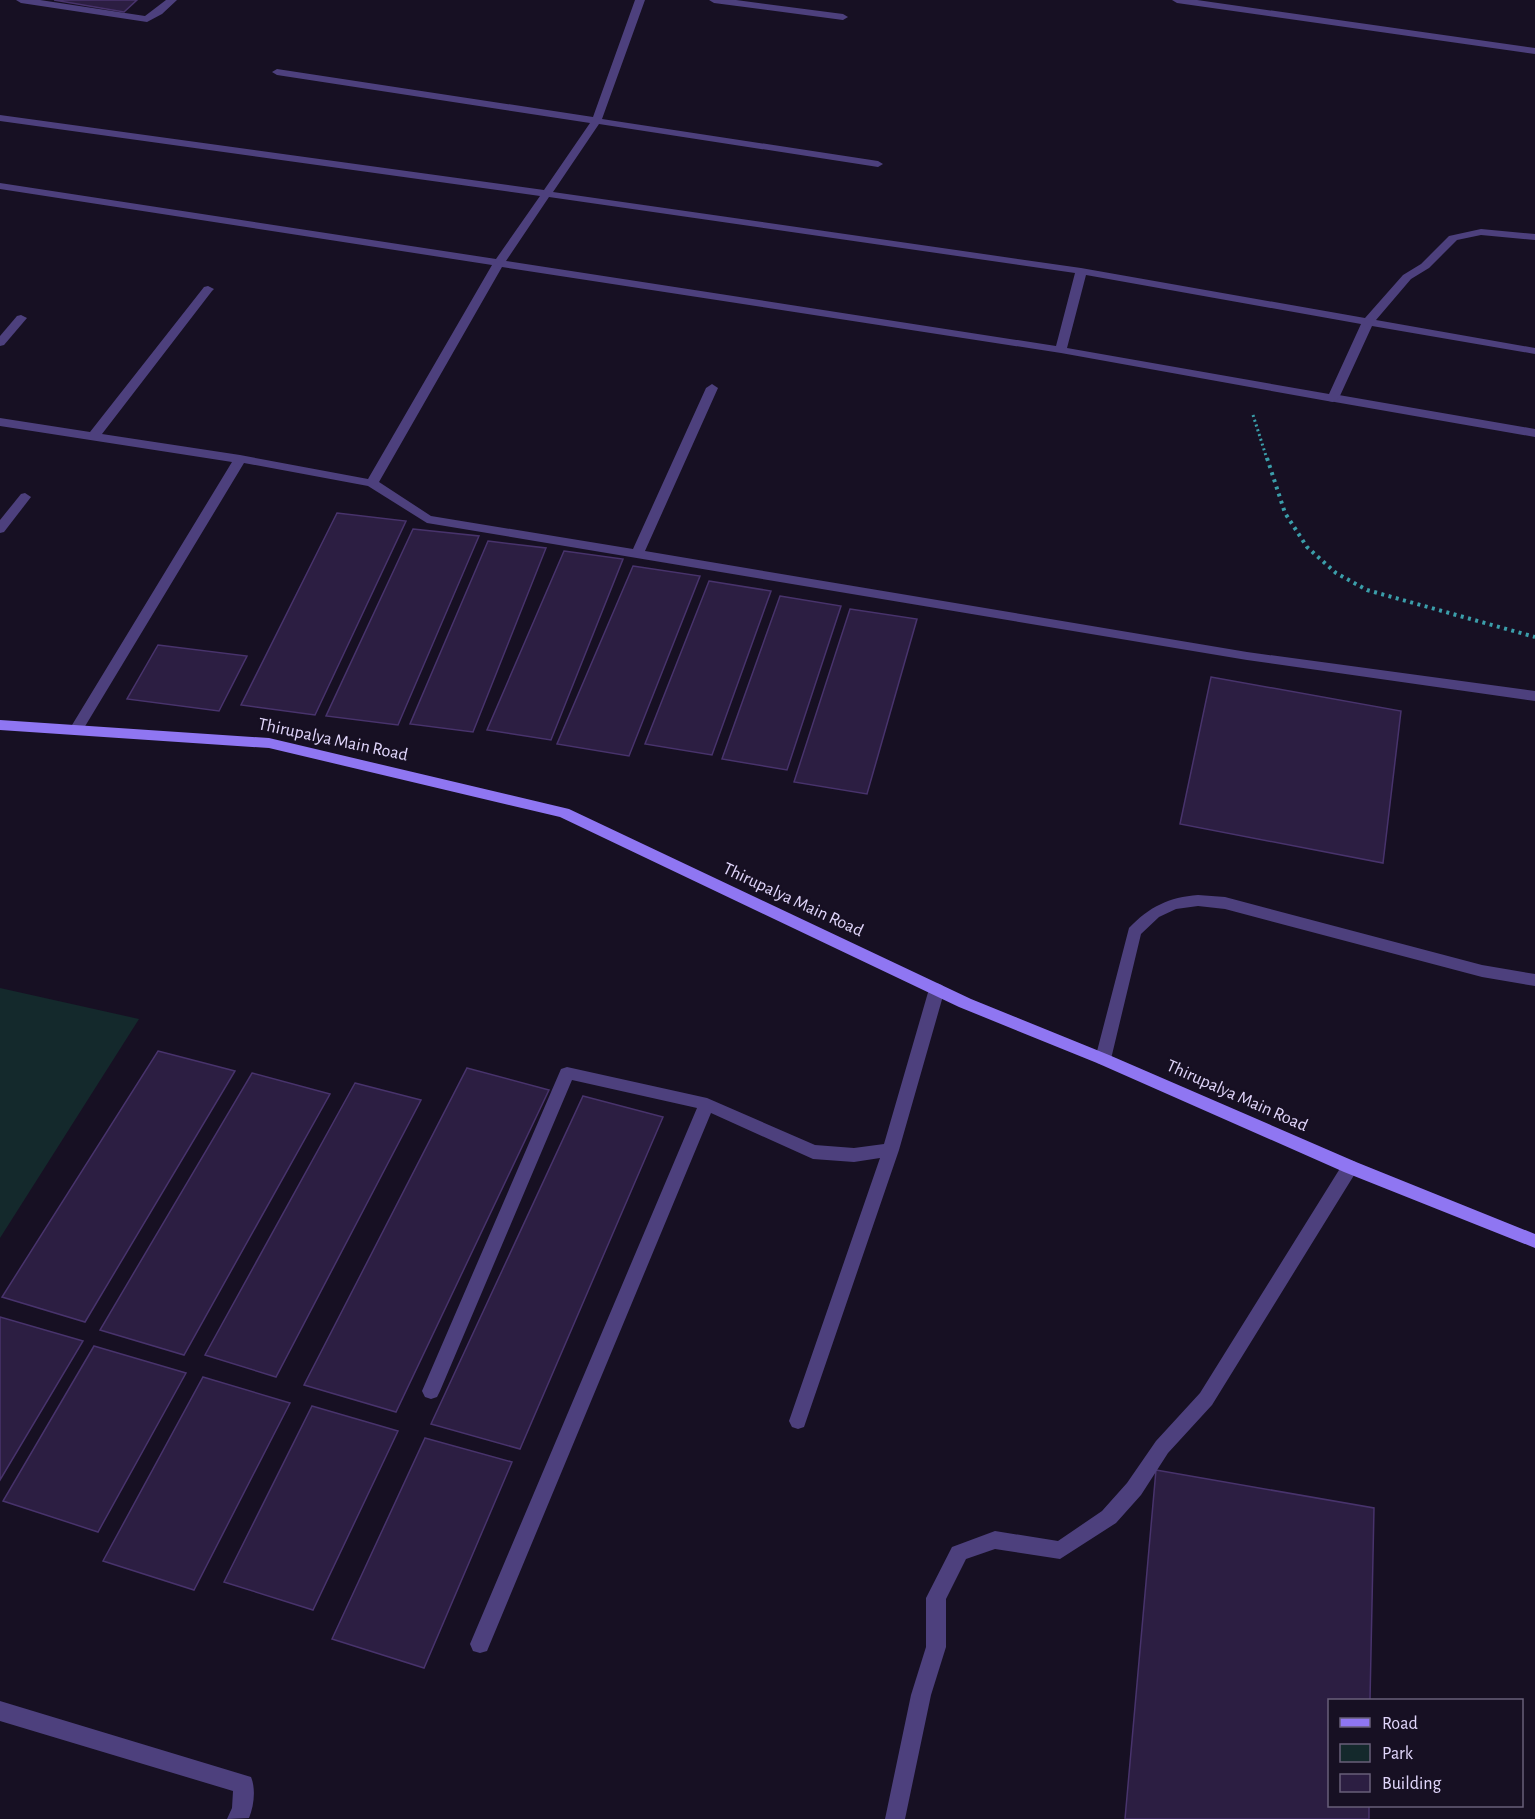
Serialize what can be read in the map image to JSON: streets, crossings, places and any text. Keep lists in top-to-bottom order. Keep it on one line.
{"streets":{"street":["Thirupalya Main Road"]},"legend":["Road","Park","Building"]}
